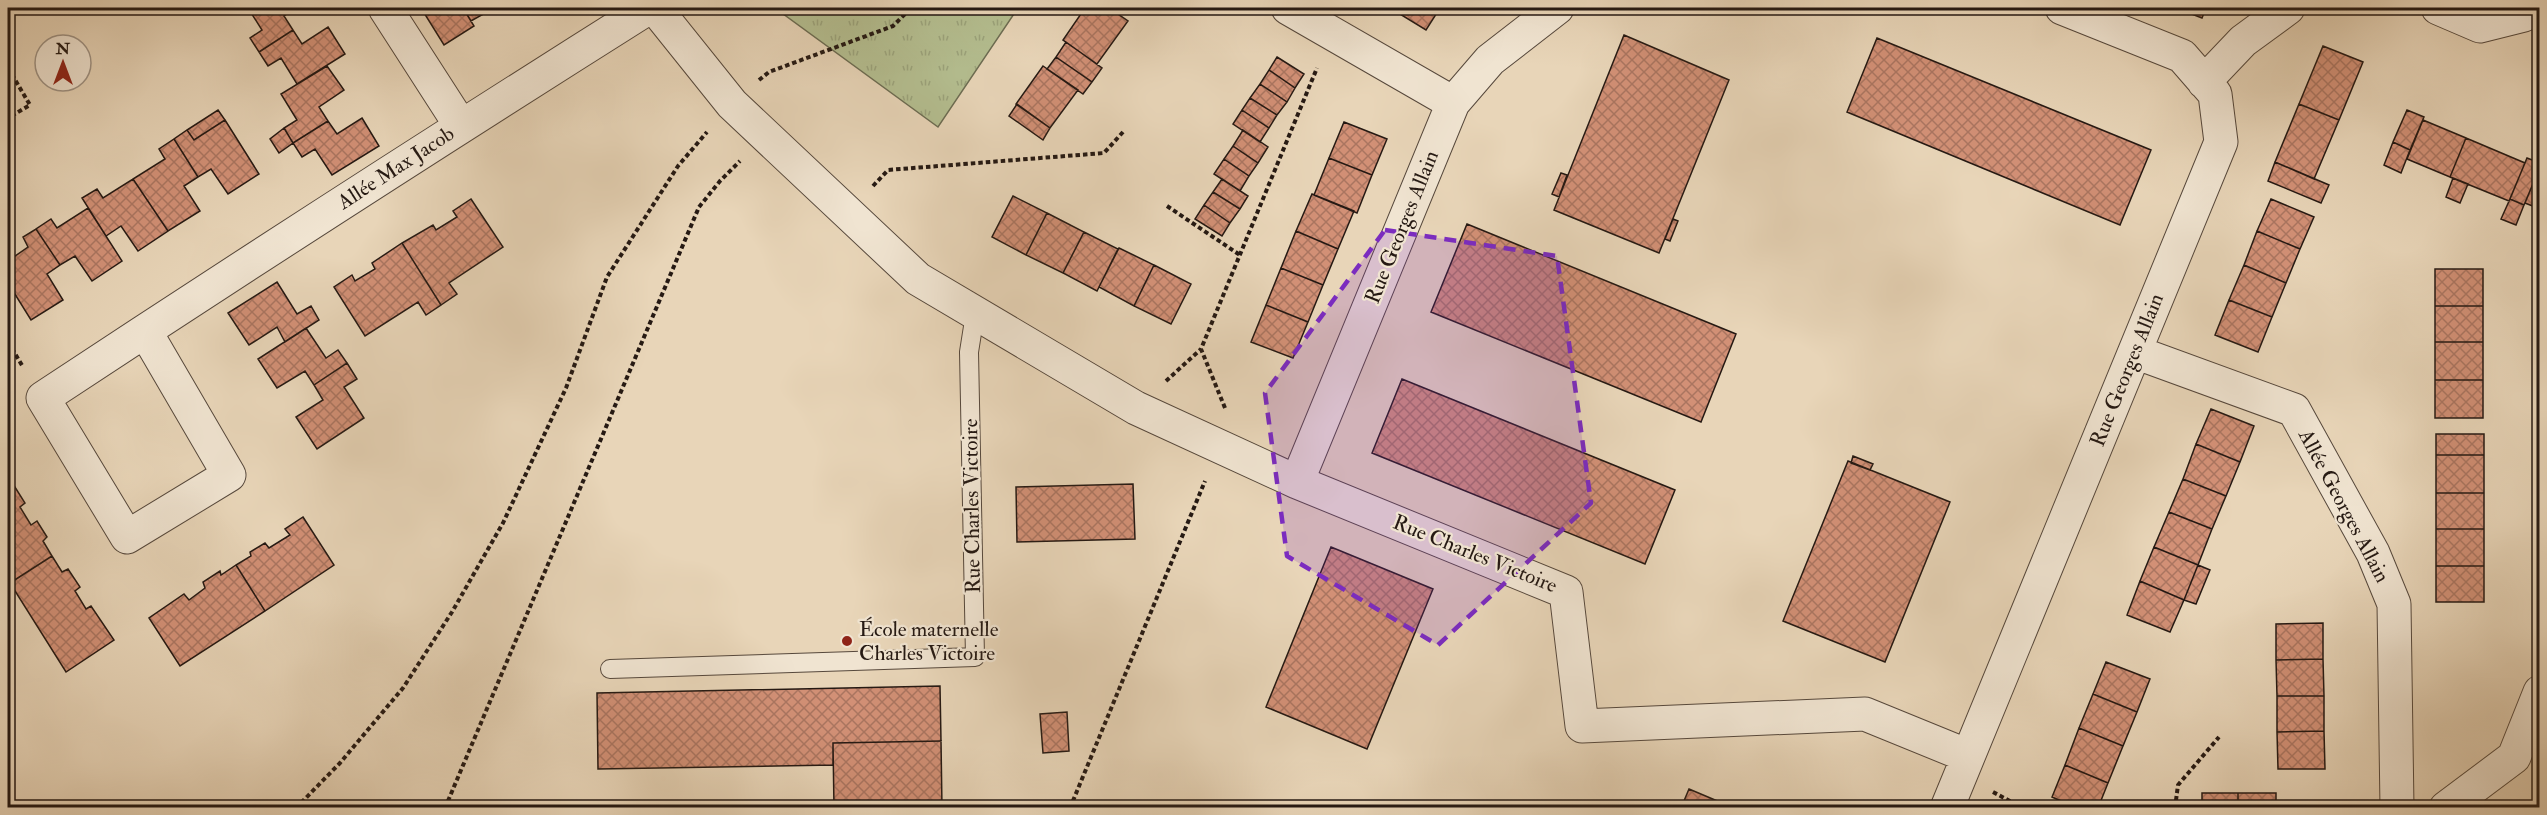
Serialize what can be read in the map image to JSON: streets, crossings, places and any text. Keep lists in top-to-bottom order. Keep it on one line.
{"streets":{"street":["Allée Max Jacob","Rue Georges Allain","Rue Charles Victoire","Allée Georges Allain"]},"crossings":[["Rue Georges Allain","Rue Charles Victoire"],["Rue Georges Allain","Allée Georges Allain"]],"places":["École maternelle Charles Victoire"],"north":"top"}
